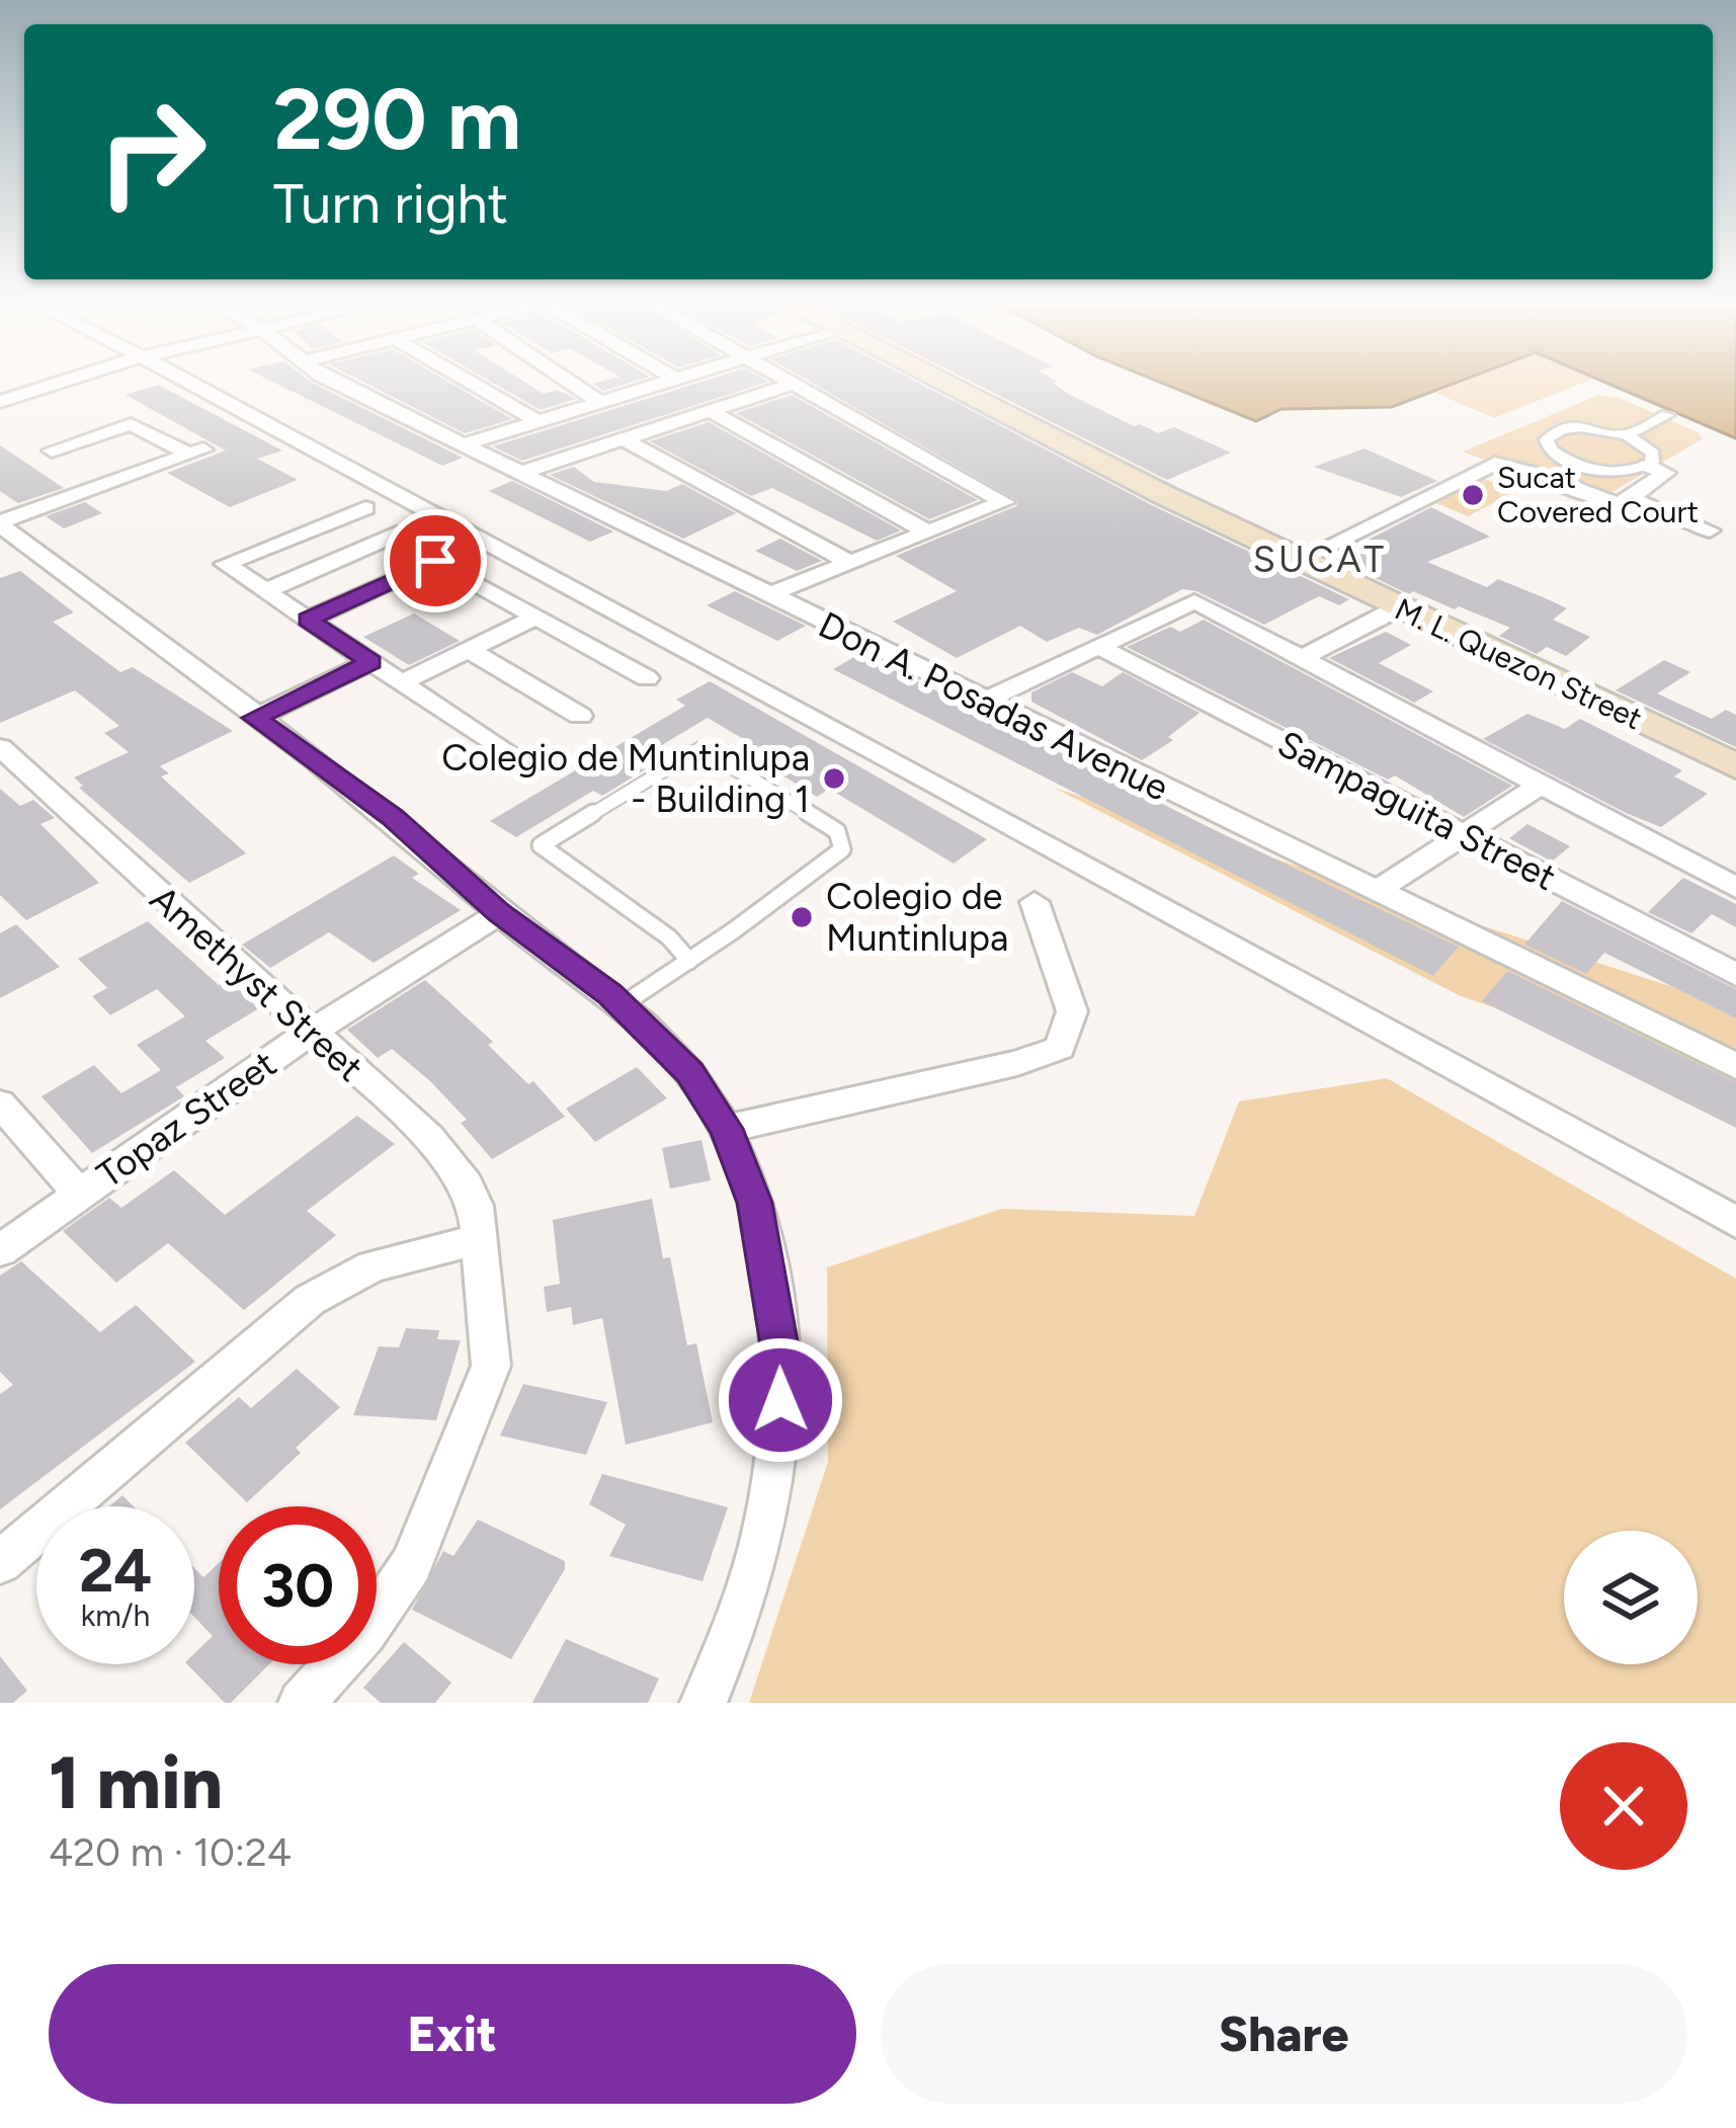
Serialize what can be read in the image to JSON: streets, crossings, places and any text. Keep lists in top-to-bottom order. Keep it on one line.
{"streets":{"main road":["M. L. Quezon Street"],"street":["Don A. Posadas Avenue","Sampaguita Street","Amethyst Street","Topaz Street"]},"crossings":[["Amethyst Street","Topaz Street"]],"districts":["SUCAT"],"places":["Sucat Covered Court","Colegio de Muntinlupa - Building 1","Colegio de Muntinlupa"],"page":{"turn":["290 m","Turn right"],"speed":"24 km/h","limit":"30","heading":["1 min","420 m · 10:24"],"buttons":["Exit","Share"]}}
